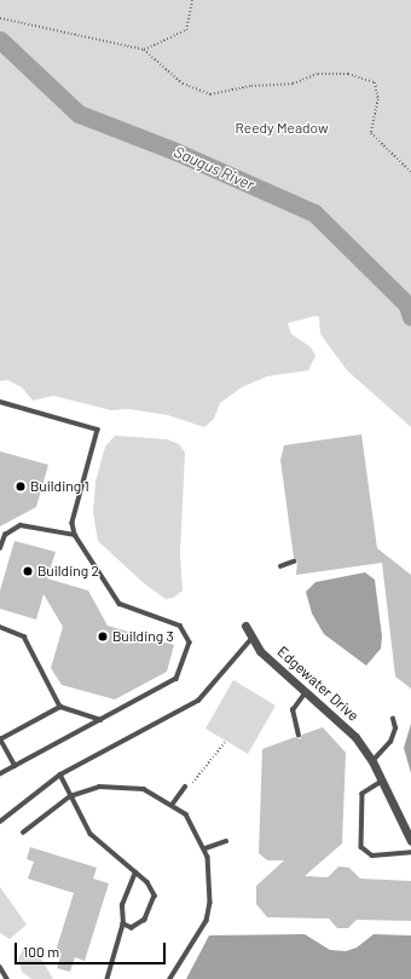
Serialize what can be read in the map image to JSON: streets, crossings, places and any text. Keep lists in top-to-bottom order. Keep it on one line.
{"streets":{"street":["Edgewater Drive"]},"water":["Saugus River"],"parks":["Reedy Meadow"],"places":["Building 1","Building 2","Building 3"],"scale_bar":"100 m"}
